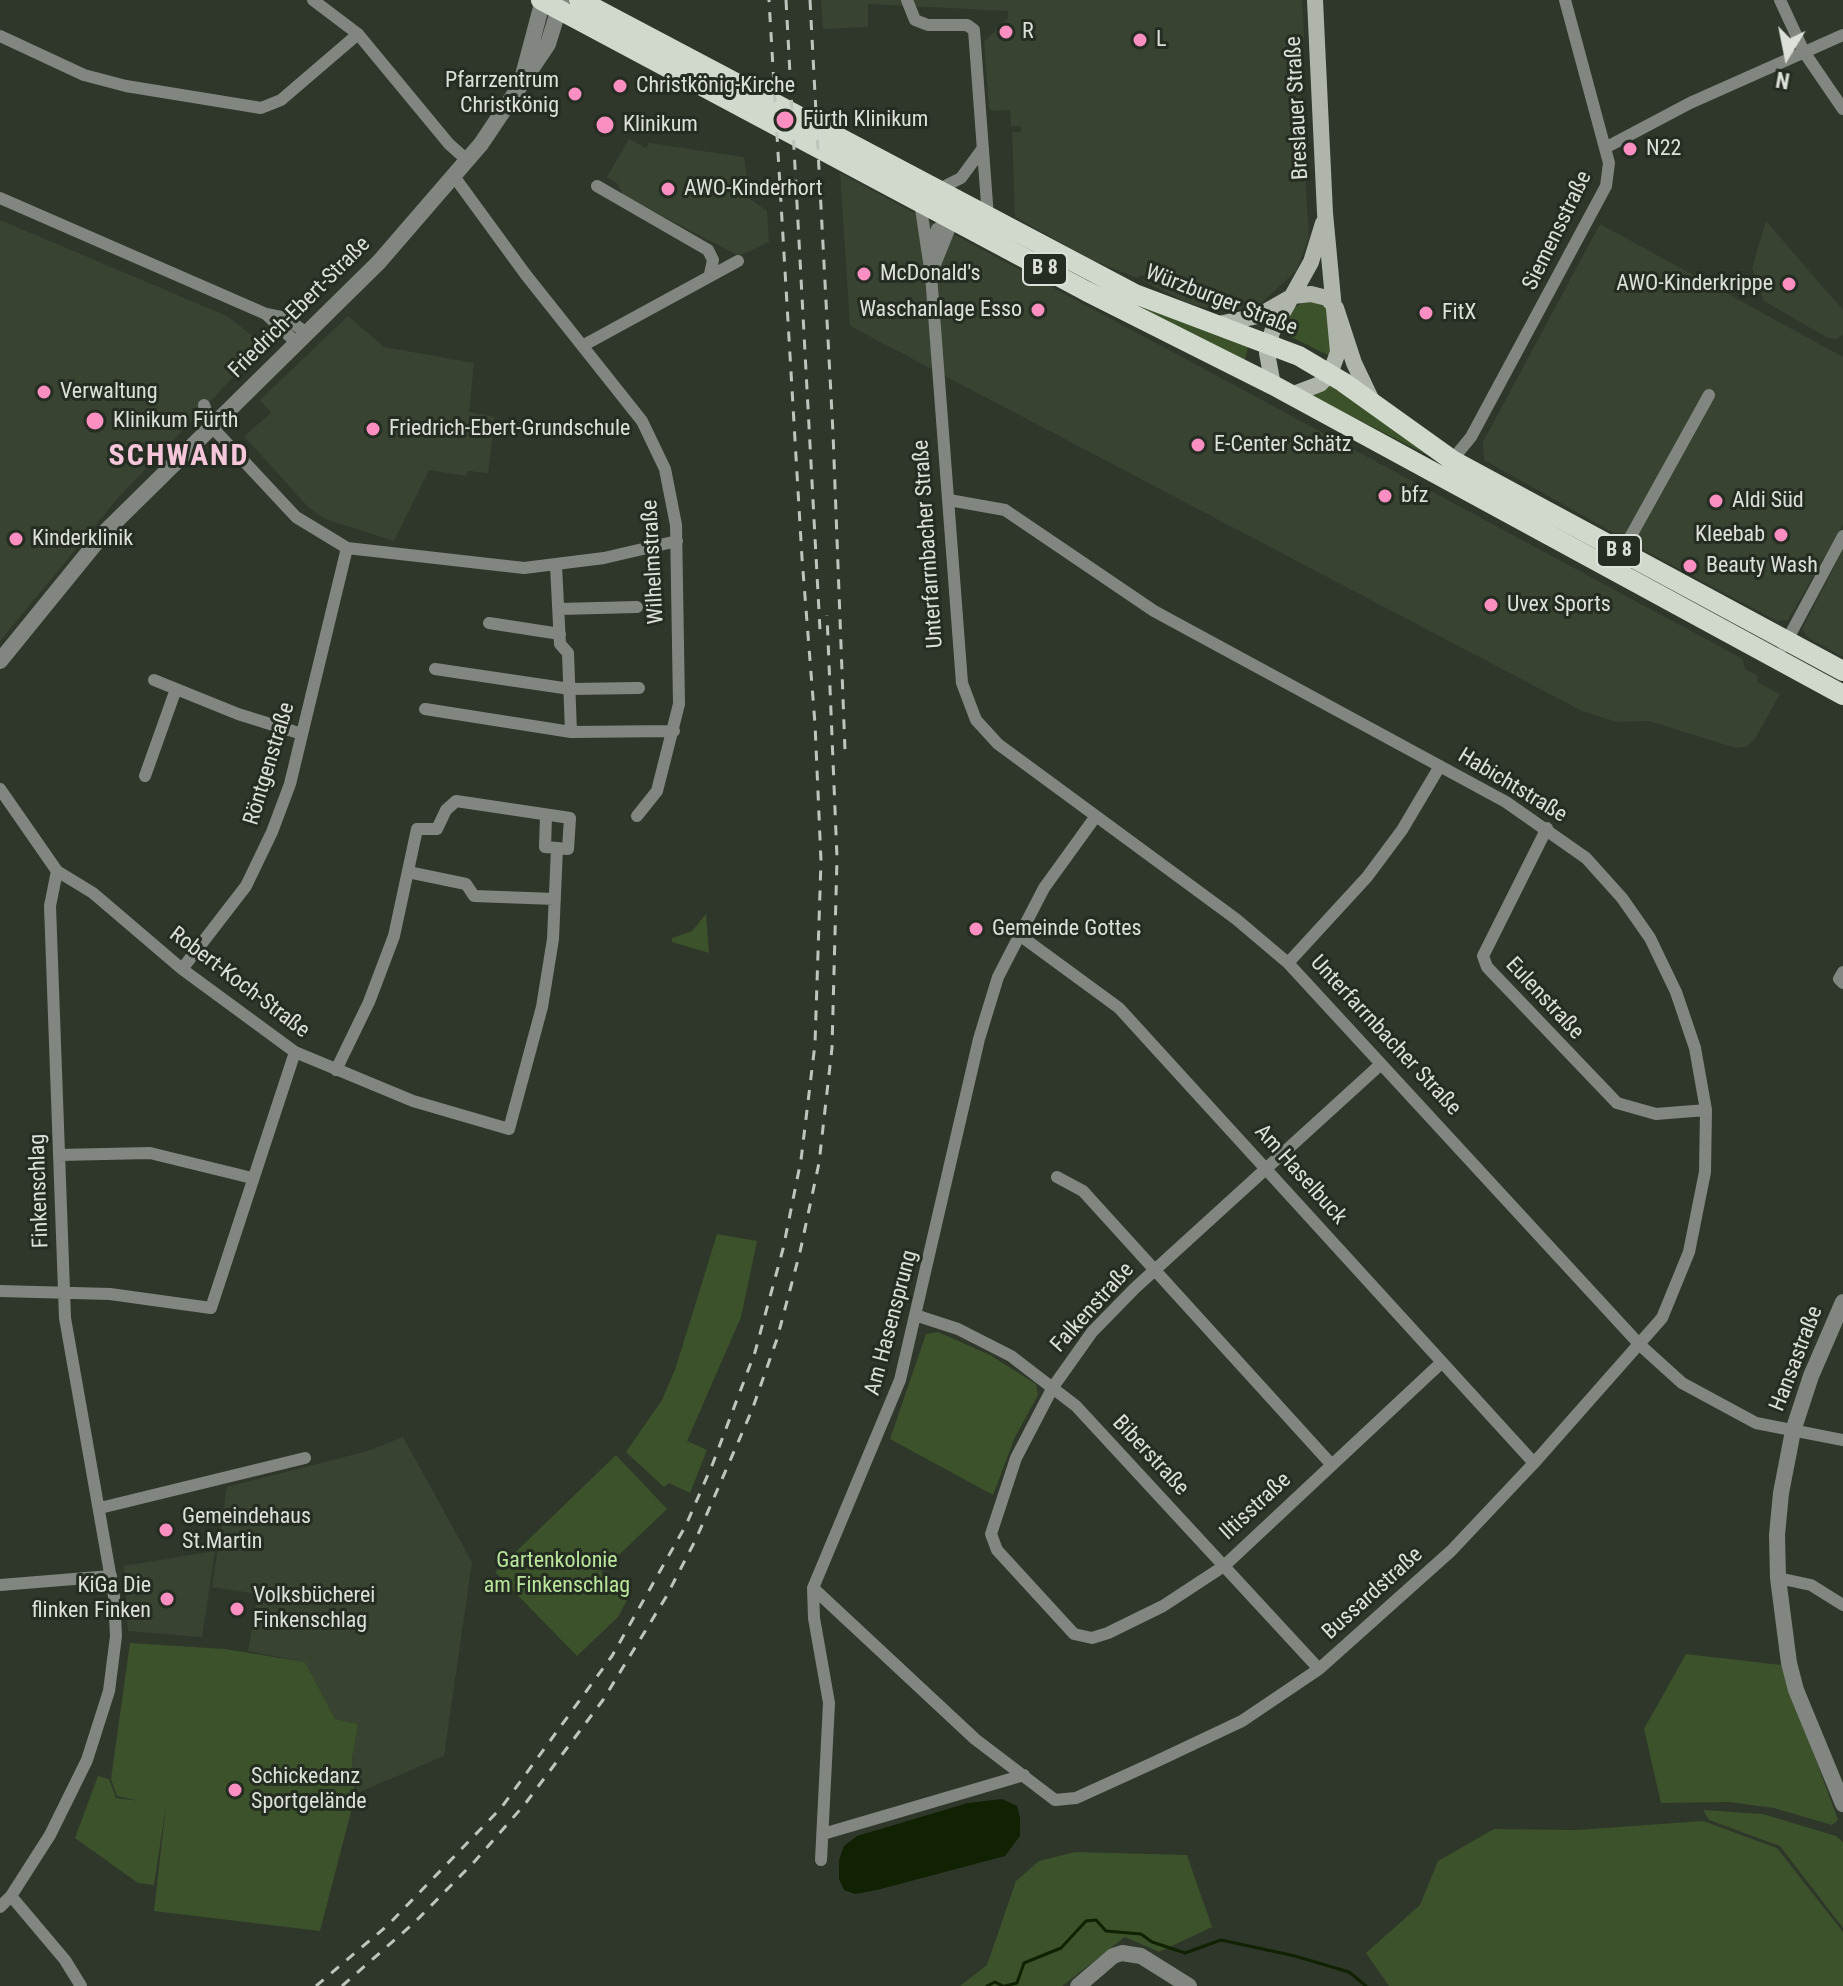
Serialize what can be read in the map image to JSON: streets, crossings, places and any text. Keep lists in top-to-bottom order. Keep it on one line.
{"streets":{"main road":["Breslauer Straße","B 8","Würzburger Straße"],"street":["Siemensstraße","Friedrich-Ebert-Straße","Unterfarrnbacher Straße","Wilhelmstraße","Röntgenstraße","Habichtstraße","Robert-Koch-Straße","Eulenstraße","Am Haselbuck","Finkenschlag","Falkenstraße","Am Hasensprung","Hansastraße","Biberstraße","Iltisstraße","Bussardstraße"]},"crossings":[["Breslauer Straße","Würzburger Straße"],["Siemensstraße","Würzburger Straße"],["Würzburger Straße","Friedrich-Ebert-Straße"],["Würzburger Straße","Unterfarrnbacher Straße"],["Friedrich-Ebert-Straße","Wilhelmstraße"],["Unterfarrnbacher Straße","Habichtstraße"],["Unterfarrnbacher Straße","Falkenstraße"],["Unterfarrnbacher Straße","Am Hasensprung"],["Unterfarrnbacher Straße","Hansastraße"],["Unterfarrnbacher Straße","Bussardstraße"],["Röntgenstraße","Robert-Koch-Straße"],["Habichtstraße","Eulenstraße"],["Habichtstraße","Bussardstraße"],["Robert-Koch-Straße","Finkenschlag"],["Am Haselbuck","Falkenstraße"],["Am Haselbuck","Am Hasensprung"],["Am Haselbuck","Iltisstraße"],["Am Haselbuck","Bussardstraße"],["Falkenstraße","Biberstraße"],["Falkenstraße","Iltisstraße"],["Am Hasensprung","Biberstraße"],["Biberstraße","Iltisstraße"],["Biberstraße","Bussardstraße"]],"districts":["SCHWAND"],"parks":["Gartenkolonie am Finkenschlag"],"places":["R","L","Christkönig-Kirche","Pfarrzentrum Christkönig","Fürth Klinikum","Klinikum","N22","AWO-Kinderhort","McDonald's","AWO-Kinderkrippe","Waschanlage Esso","FitX","Verwaltung","Klinikum Fürth","Friedrich-Ebert-Grundschule","E-Center Schätz","bfz","Aldi Süd","Kleebab","Kinderklinik","Beauty Wash","Uvex Sports","Gemeinde Gottes","Gemeindehaus St.Martin","KiGa Die flinken Finken","Volksbücherei Finkenschlag","Schickedanz Sportgelände"],"north":"bottom"}
